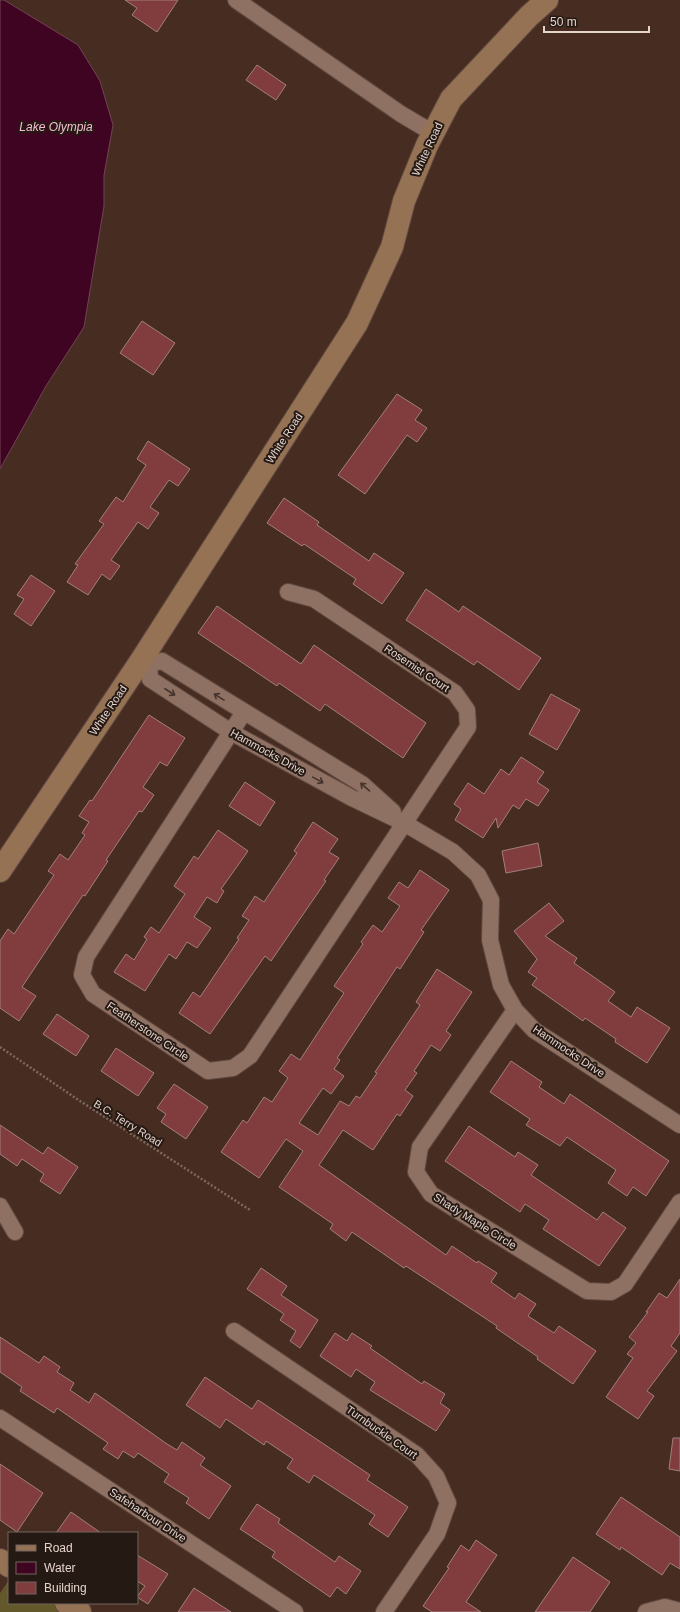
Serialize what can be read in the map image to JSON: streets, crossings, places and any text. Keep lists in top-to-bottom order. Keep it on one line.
{"streets":{"street":["White Road","Rosemist Court","Hammocks Drive","Featherstone Circle","Shady Maple Circle","Turnbuckle Court","Safeharbour Drive"],"path":["B.C. Terry Road"]},"crossings":[["White Road","Hammocks Drive"],["Rosemist Court","Hammocks Drive"],["Rosemist Court","Featherstone Circle"],["Hammocks Drive","Featherstone Circle"],["Hammocks Drive","Shady Maple Circle"]],"water":["Lake Olympia"],"legend":["Road","Water","Building"],"scale_bar":"50 m"}
